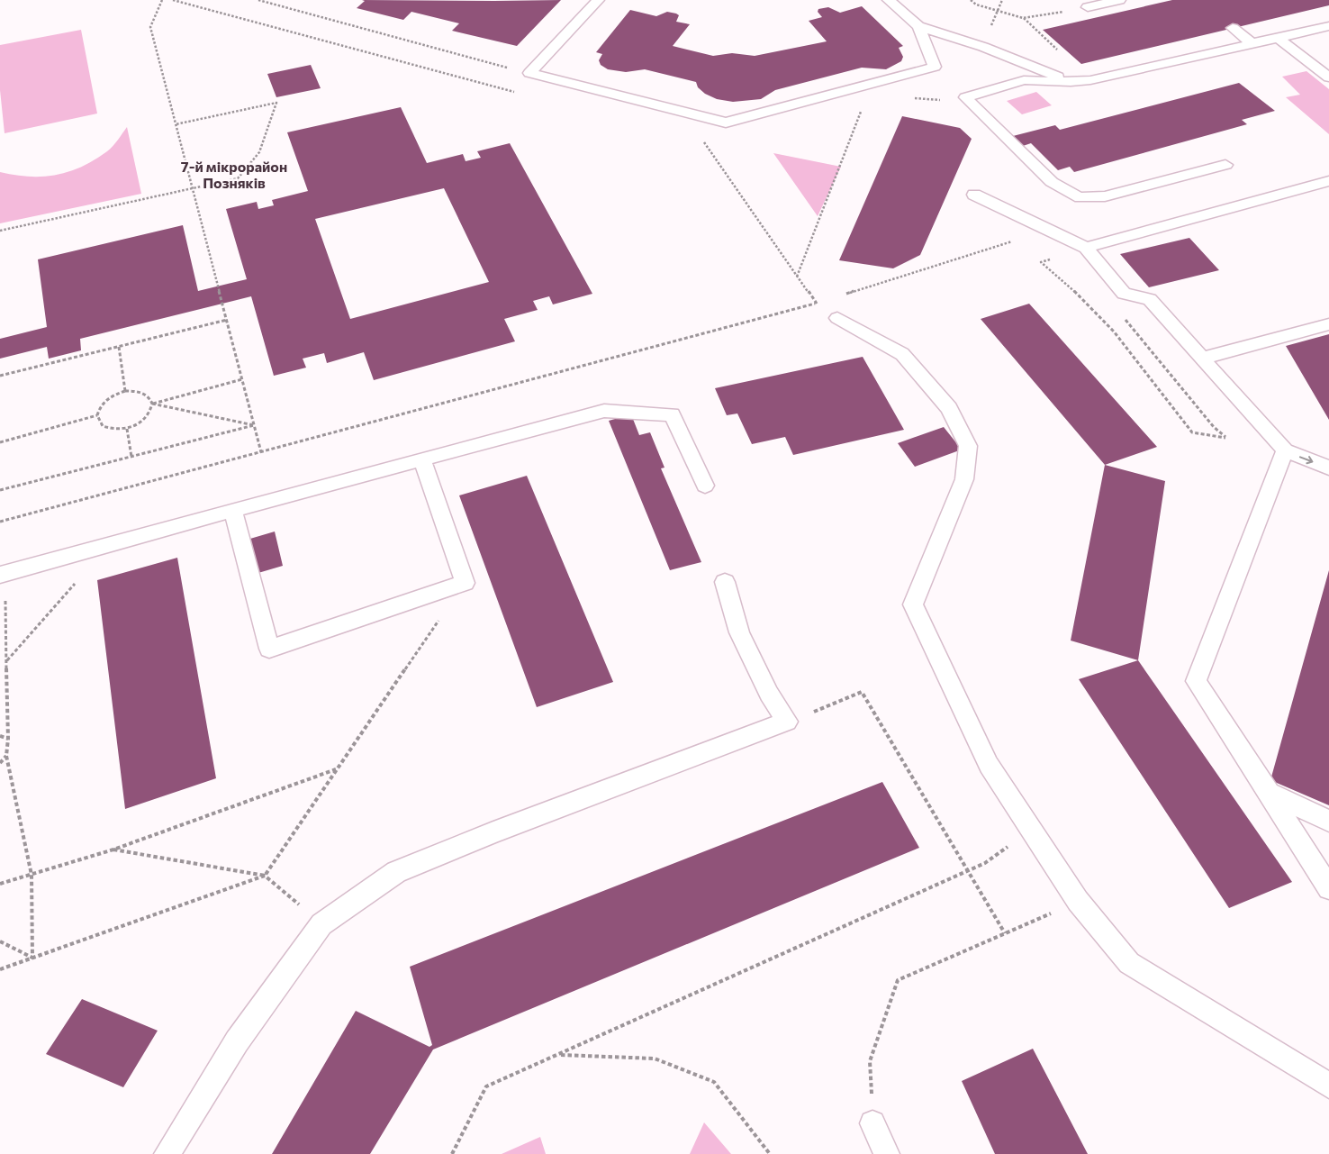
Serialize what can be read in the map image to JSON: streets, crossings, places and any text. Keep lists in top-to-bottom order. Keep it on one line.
{"districts":["7-й мікрорайон Позняків"]}
